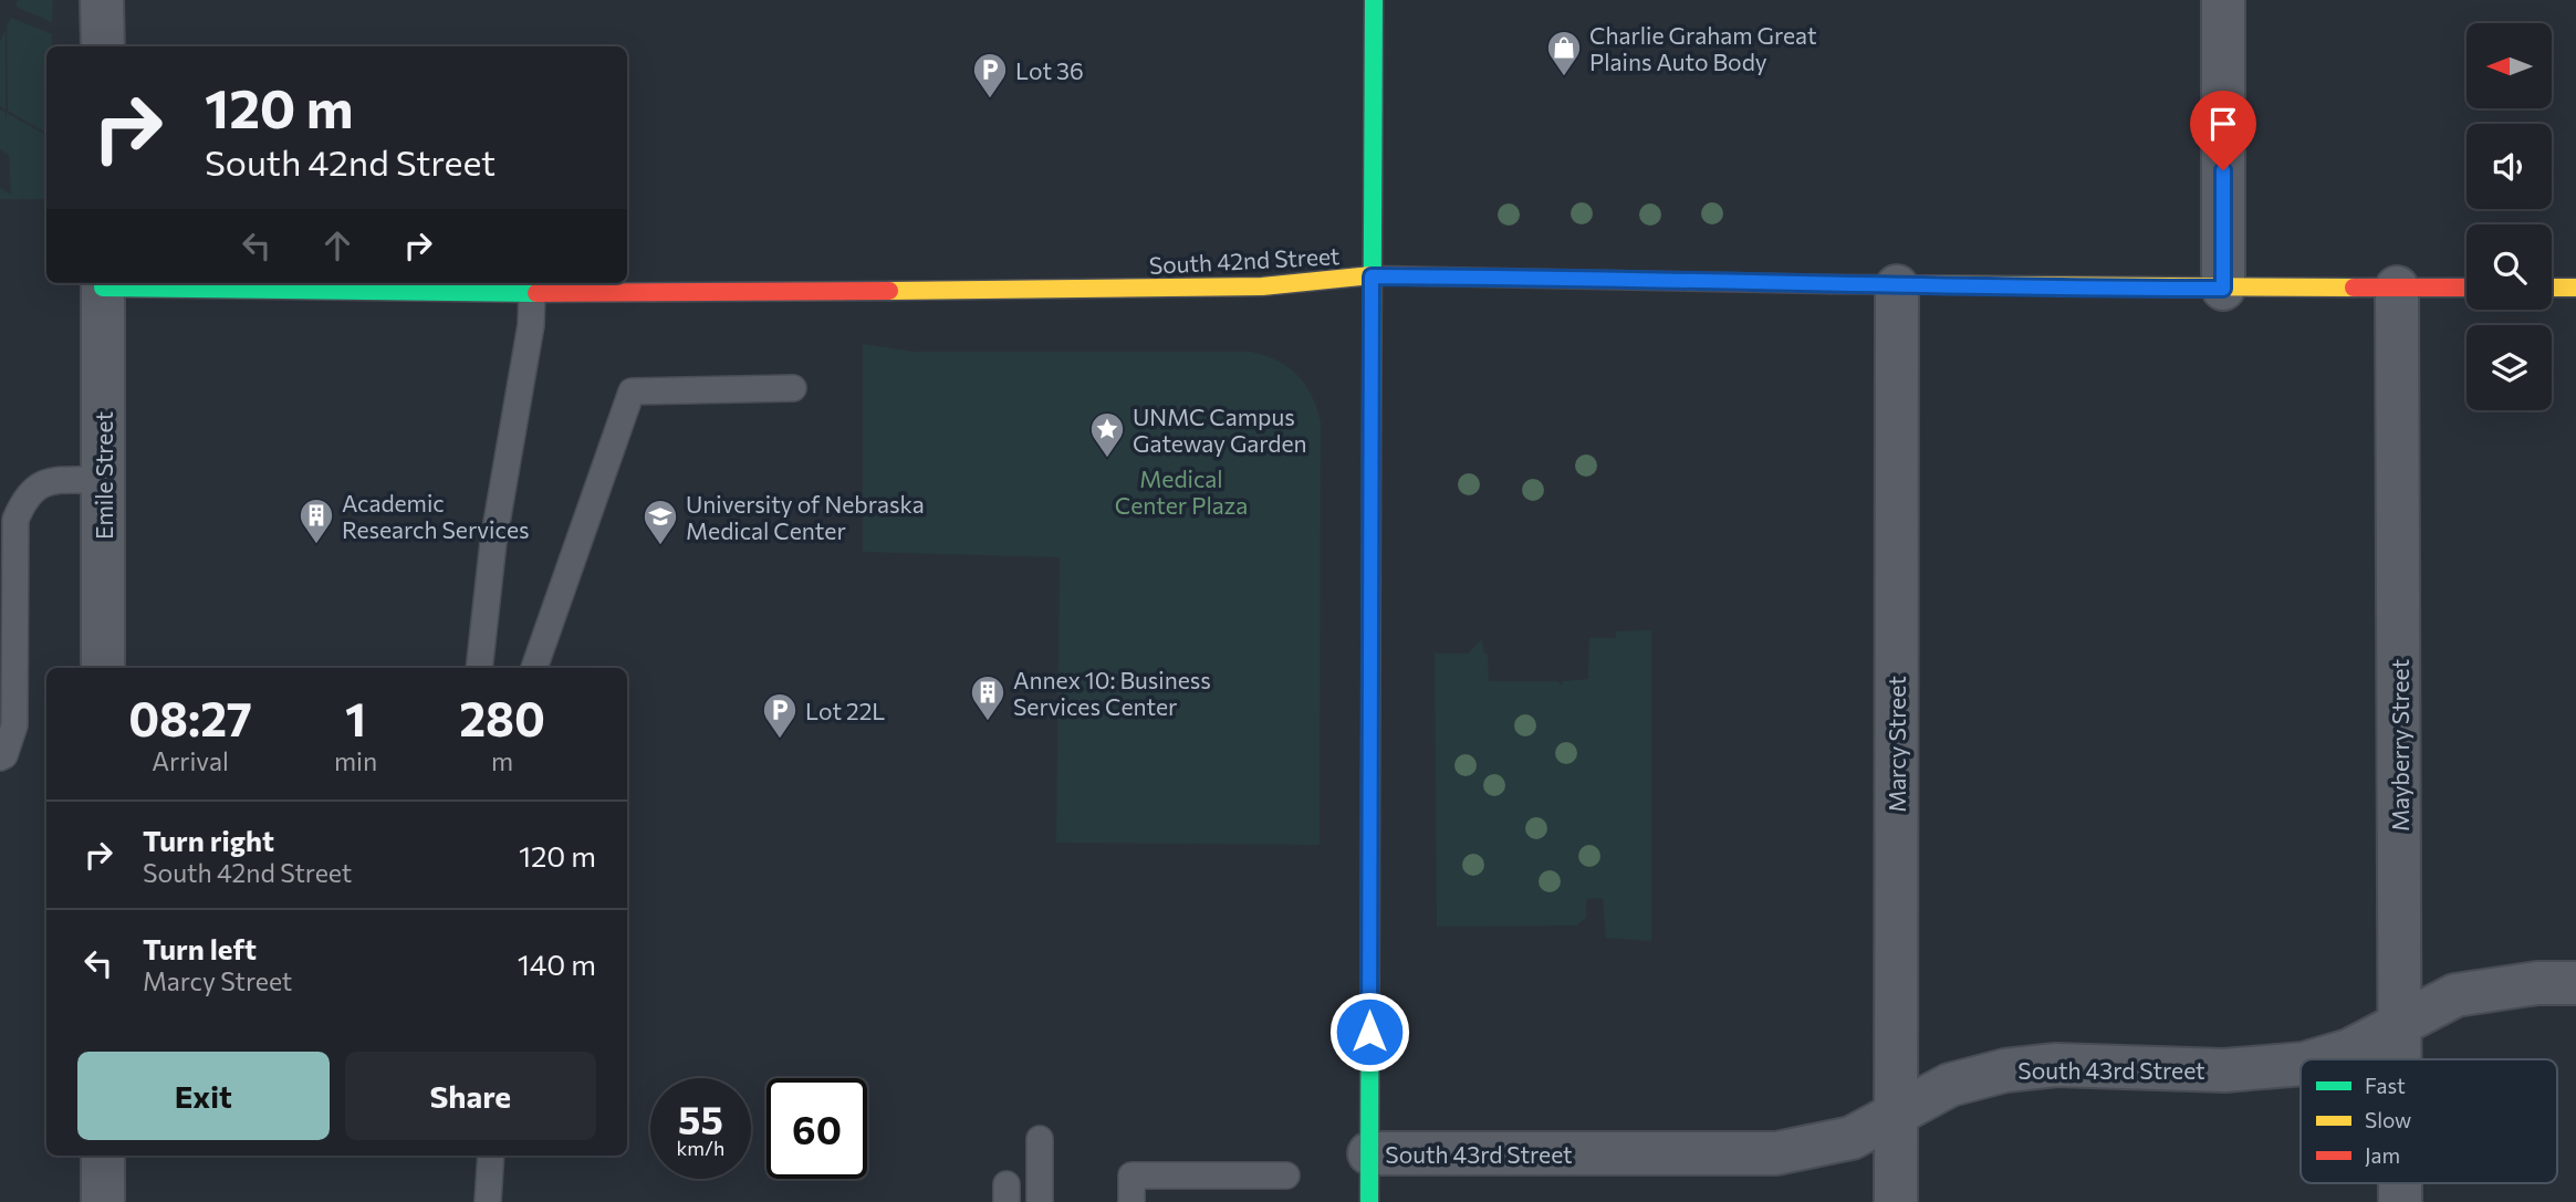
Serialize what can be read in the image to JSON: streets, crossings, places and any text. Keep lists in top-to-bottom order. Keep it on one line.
{"streets":{"main road":["South 42nd Street"],"street":["Emile Street","Marcy Street","Mayberry Street","South 43rd Street"]},"crossings":[["South 42nd Street","Emile Street"],["South 42nd Street","Marcy Street"],["South 42nd Street","Mayberry Street"],["Marcy Street","South 43rd Street"],["Mayberry Street","South 43rd Street"]],"parks":["Medical Center Plaza"],"places":{"shop":["Charlie Graham Great Plains Auto Body"],"parking":["Lot 36","Lot 22L"],"place":["UNMC Campus Gateway Garden"],"building":["Academic Research Services","Annex 10: Business Services Center"],"school or university":["University of Nebraska Medical Center"]},"legend":["Fast","Slow","Jam"],"north":"left","page":{"turn":["120 m","South 42nd Street"],"eta":["08:27","Arrival","1","min","280","m"],"list":[{"name":"Turn right","note":"South 42nd Street","value":"120 m"},{"name":"Turn left","note":"Marcy Street","value":"140 m"}],"buttons":["Exit","Share"],"speed":"55 km/h","limit":"60"}}
